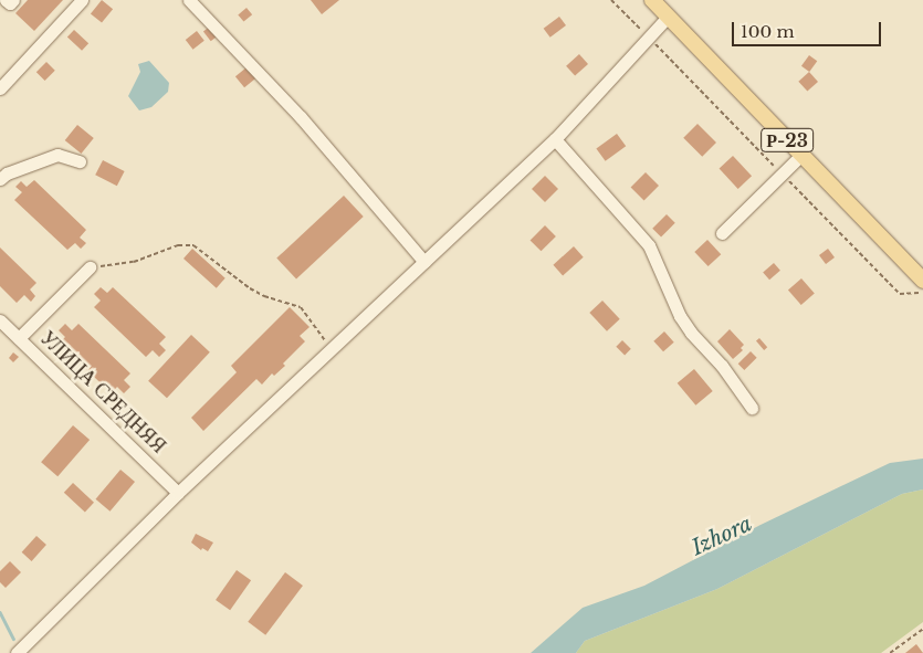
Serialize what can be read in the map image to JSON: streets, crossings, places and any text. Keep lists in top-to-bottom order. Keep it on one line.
{"streets":{"main road":["Р-23"],"street":["УЛИЦА СРЕДНЯЯ"]},"water":["Izhora"],"scale_bar":"100 m"}
